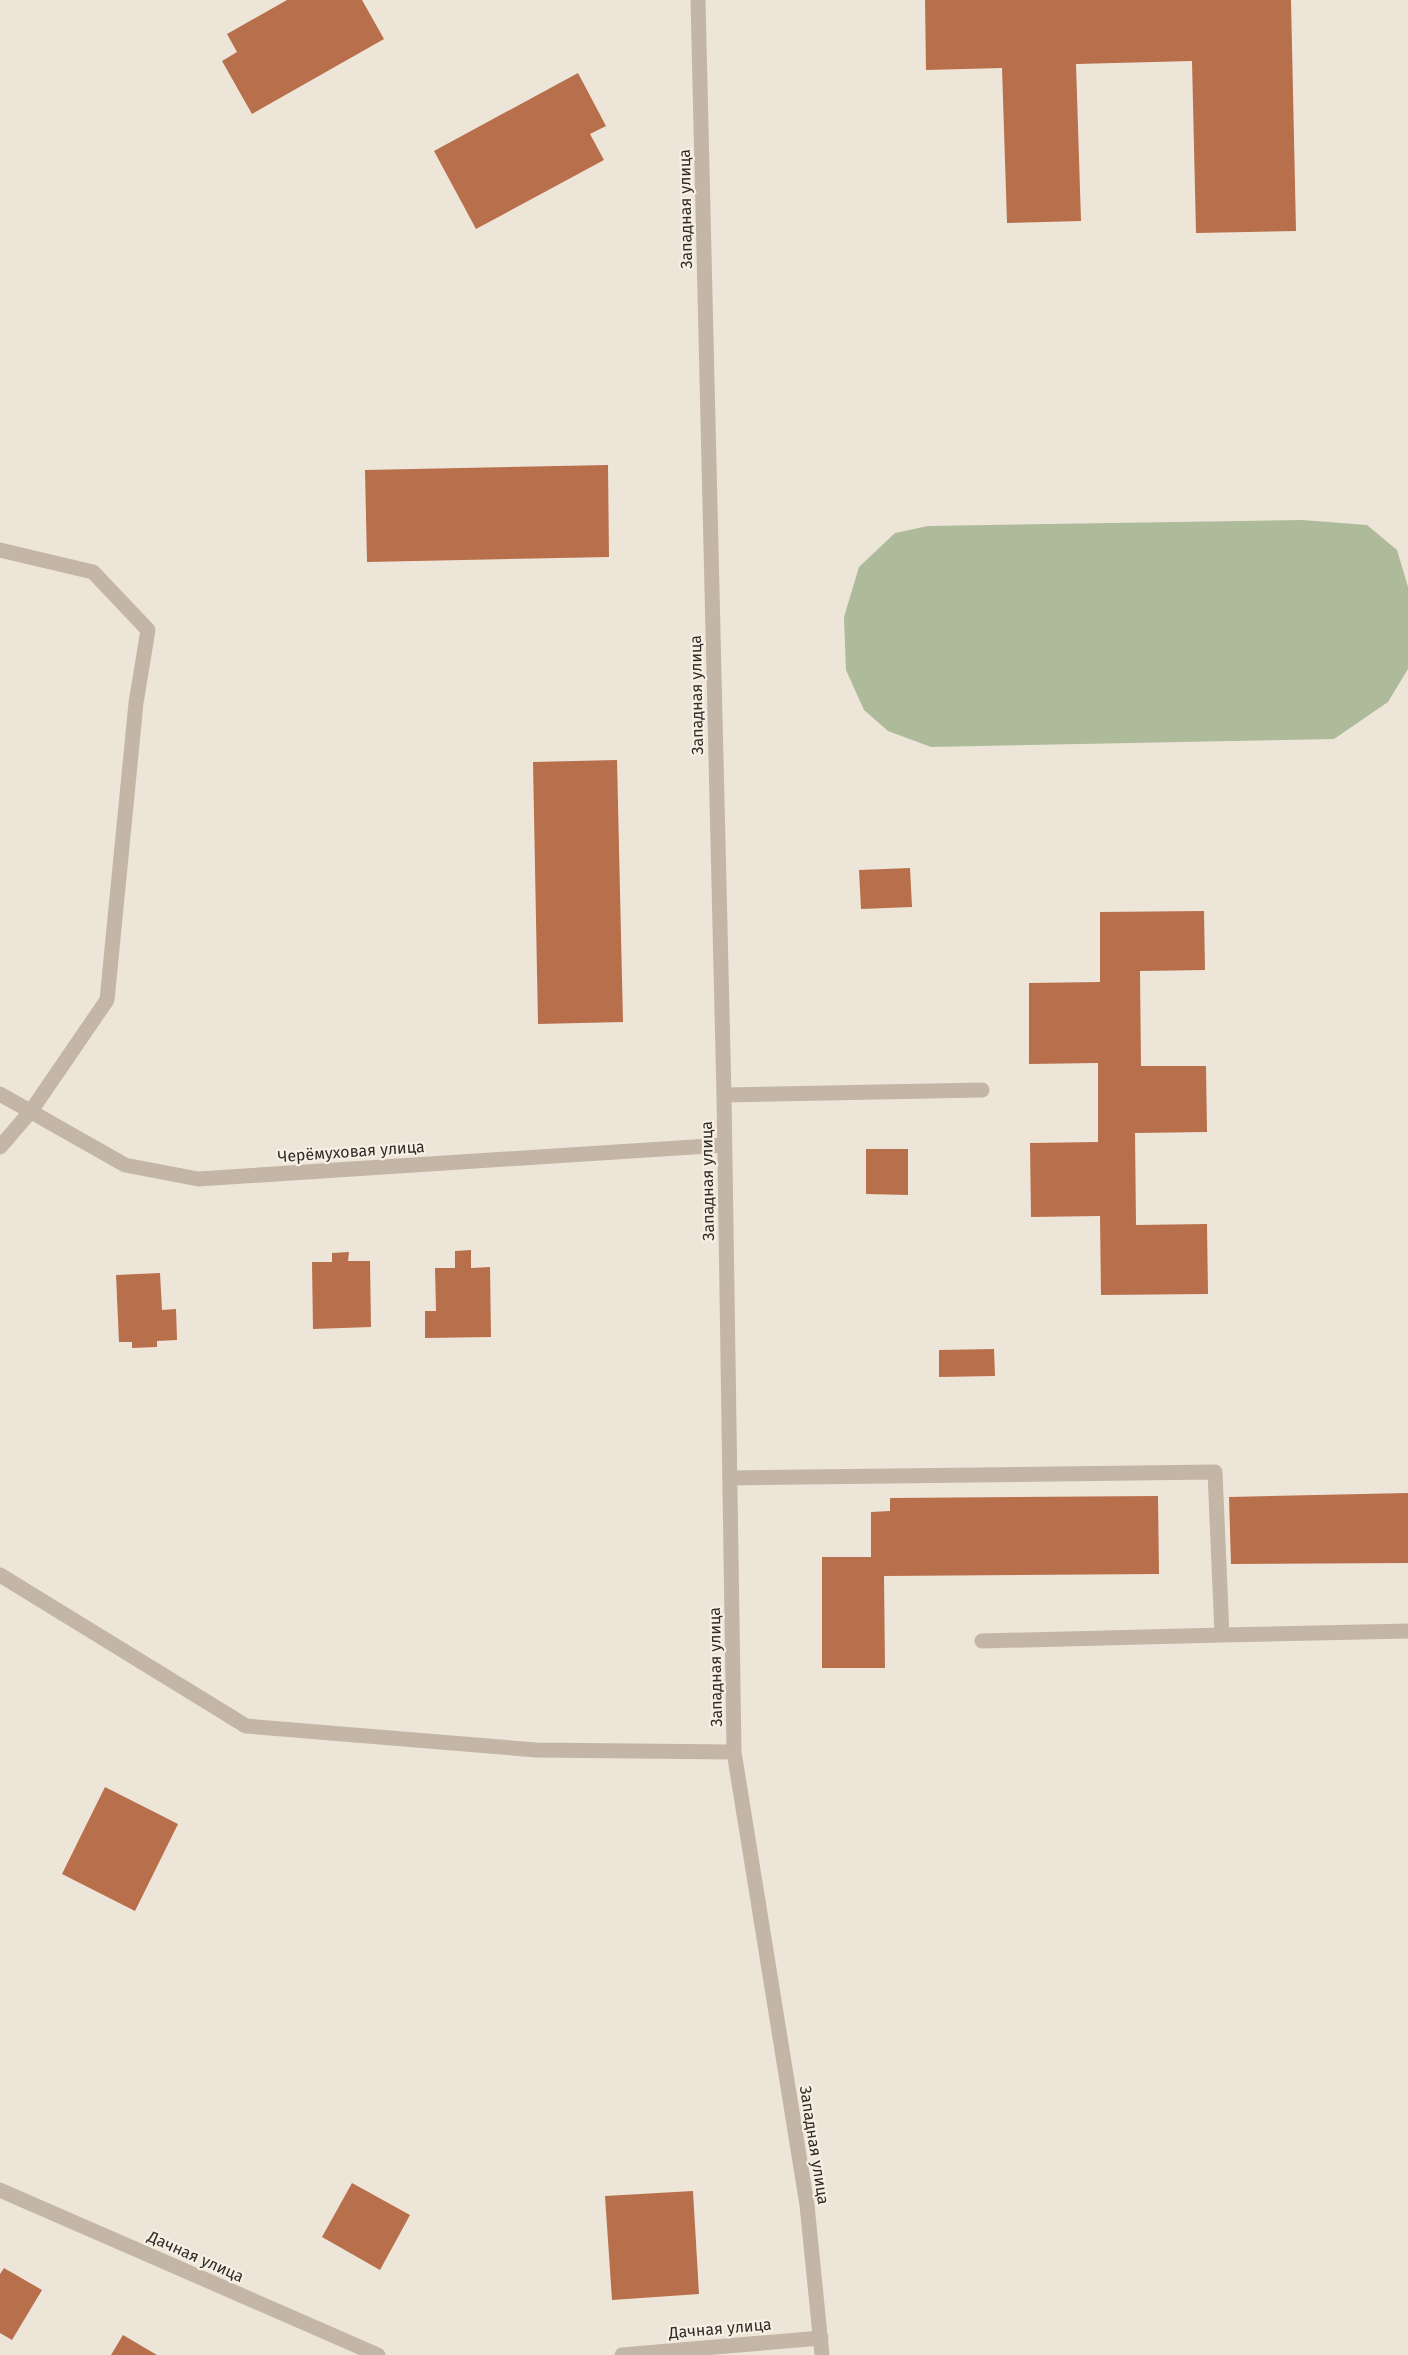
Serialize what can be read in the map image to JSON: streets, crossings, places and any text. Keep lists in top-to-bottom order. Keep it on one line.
{"streets":{"street":["Западная улица","Черёмуховая улица","Дачная улица"]},"crossings":[["Западная улица","Черёмуховая улица"],["Западная улица","Дачная улица"]]}
